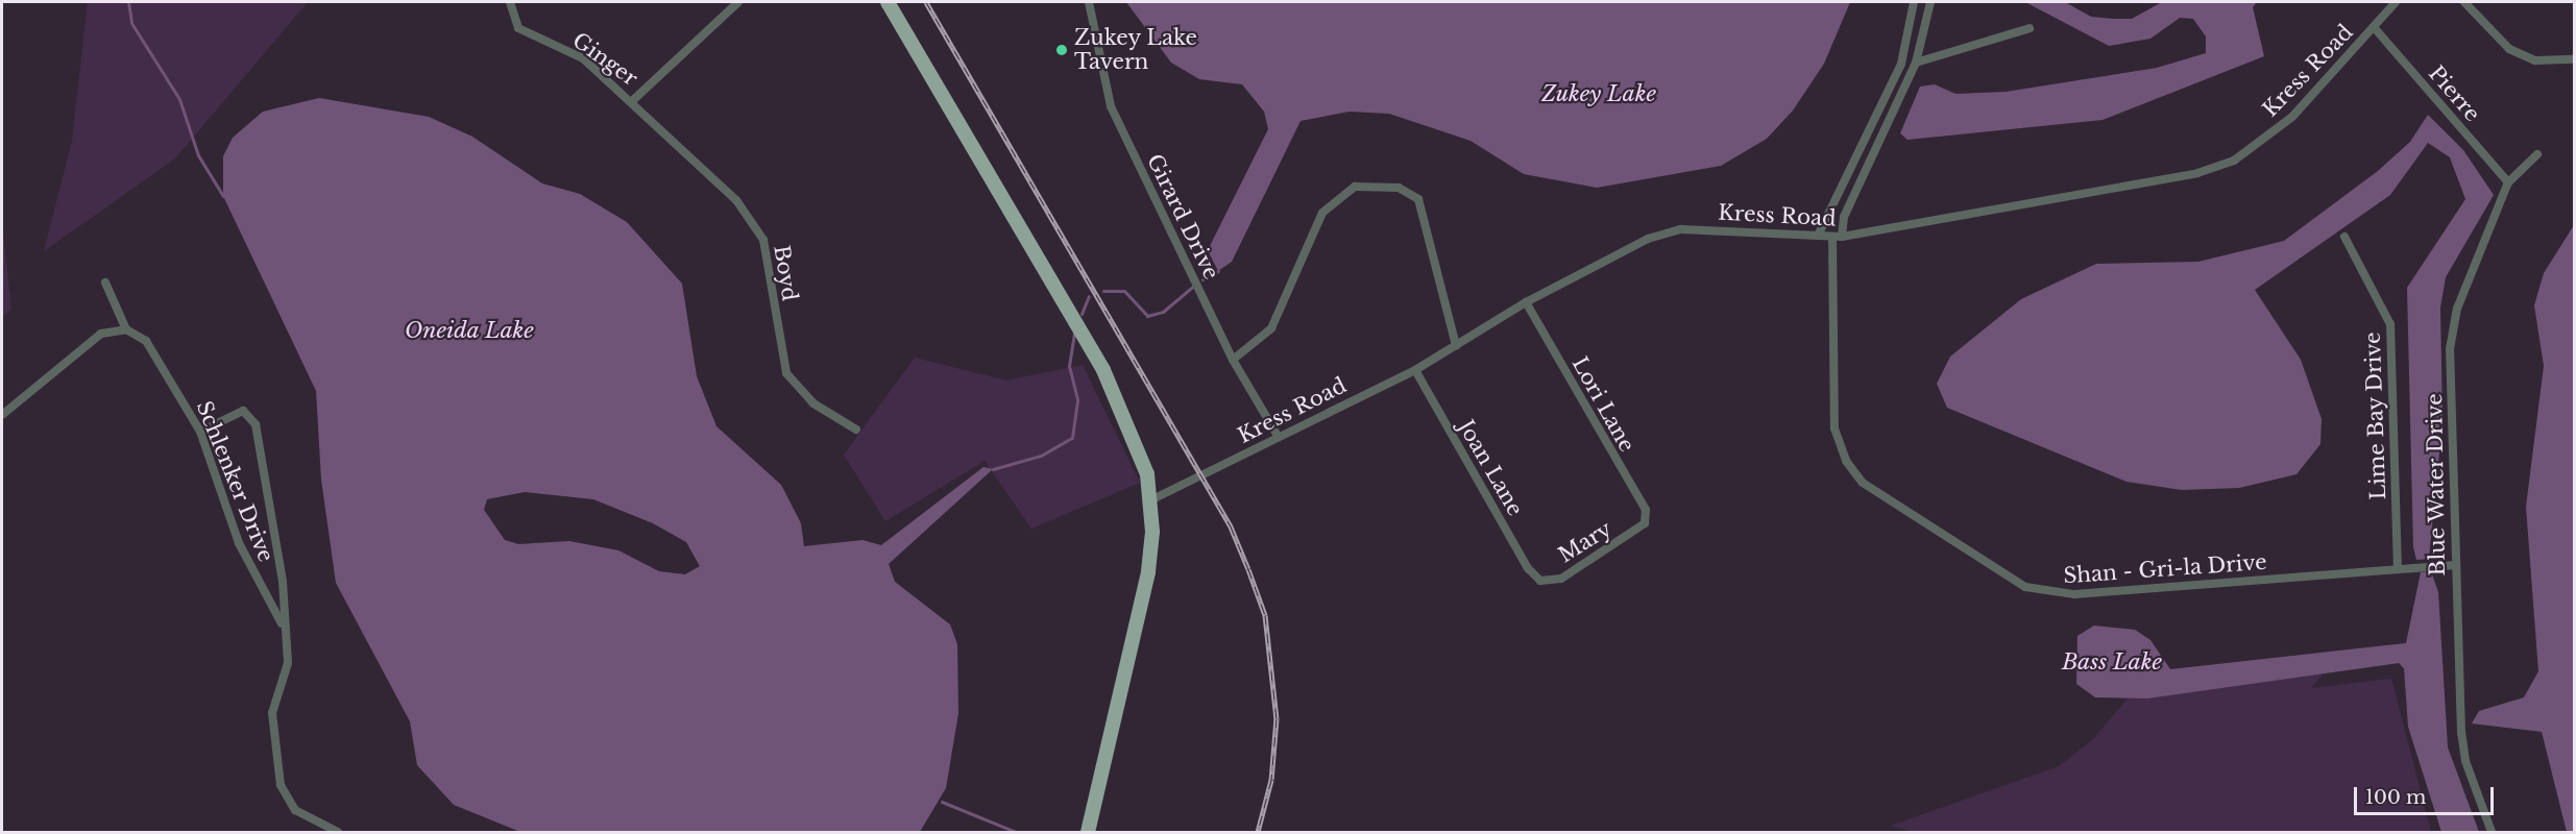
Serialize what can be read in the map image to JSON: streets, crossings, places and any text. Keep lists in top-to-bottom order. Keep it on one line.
{"streets":{"street":["Ginger","Kress Road","Pierre","Girard Drive","Boyd","Lori Lane","Lime Bay Drive","Joan Lane","Schlenker Drive","Blue Water Drive","Mary","Shan - Gri-la Drive"]},"crossings":[["Ginger","Boyd"],["Kress Road","Pierre"],["Kress Road","Girard Drive"],["Kress Road","Lori Lane"],["Kress Road","Joan Lane"],["Kress Road","Shan - Gri-la Drive"],["Pierre","Blue Water Drive"],["Lori Lane","Mary"],["Lime Bay Drive","Shan - Gri-la Drive"],["Joan Lane","Mary"],["Blue Water Drive","Shan - Gri-la Drive"]],"water":["Zukey Lake","Oneida Lake","Bass Lake"],"places":["Zukey Lake Tavern"],"scale_bar":"100 m"}
